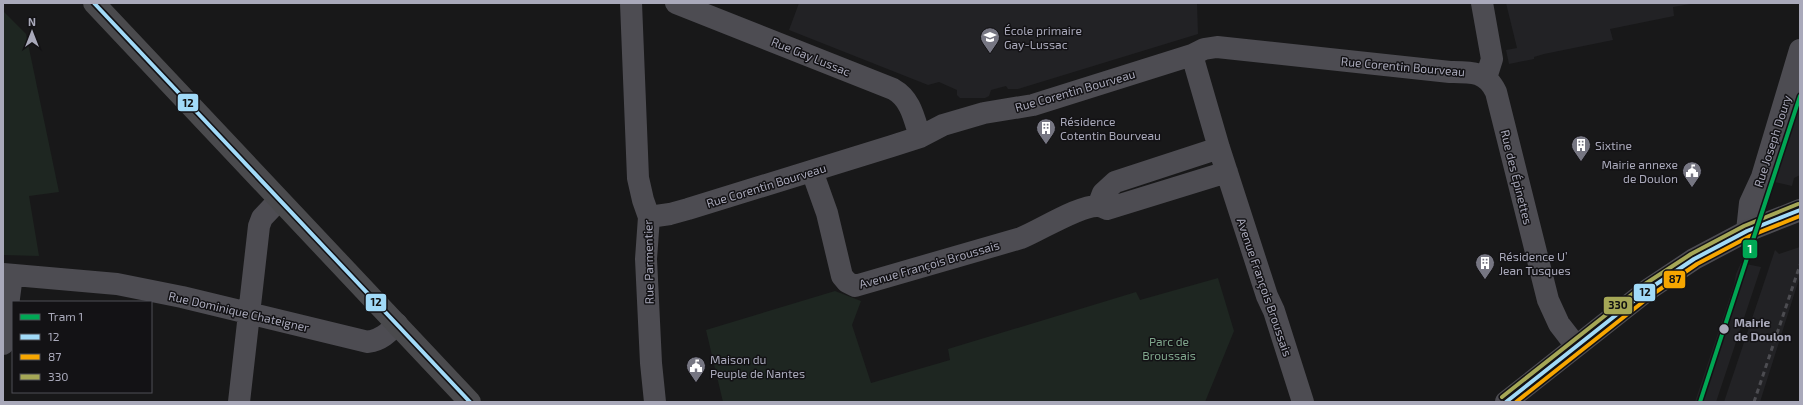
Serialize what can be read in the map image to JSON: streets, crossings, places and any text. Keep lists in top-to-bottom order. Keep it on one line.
{"streets":{"street":["Rue Gay Lussac","Rue Corentin Bourveau","Rue Joseph Doury","Rue des Épinettes","Rue Parmentier","Avenue François Broussais","Rue Dominique Chateigner"]},"crossings":[["Rue Gay Lussac","Rue Corentin Bourveau"],["Rue Corentin Bourveau","Rue des Épinettes"],["Rue Corentin Bourveau","Rue Parmentier"],["Rue Corentin Bourveau","Avenue François Broussais"]],"parks":["Parc de Broussais"],"places":{"school or university":["École primaire Gay-Lussac"],"building":["Résidence Cotentin Bourveau","Sixtine","Résidence U’ Jean Tusques"],"public building":["Mairie annexe de Doulon","Maison du Peuple de Nantes"],"other":["Mairie de Doulon"]},"lines":["transit line 12","tram line 1","transit line 330","transit line 87"],"legend":["Tram 1","12","87","330"],"north":"top"}
